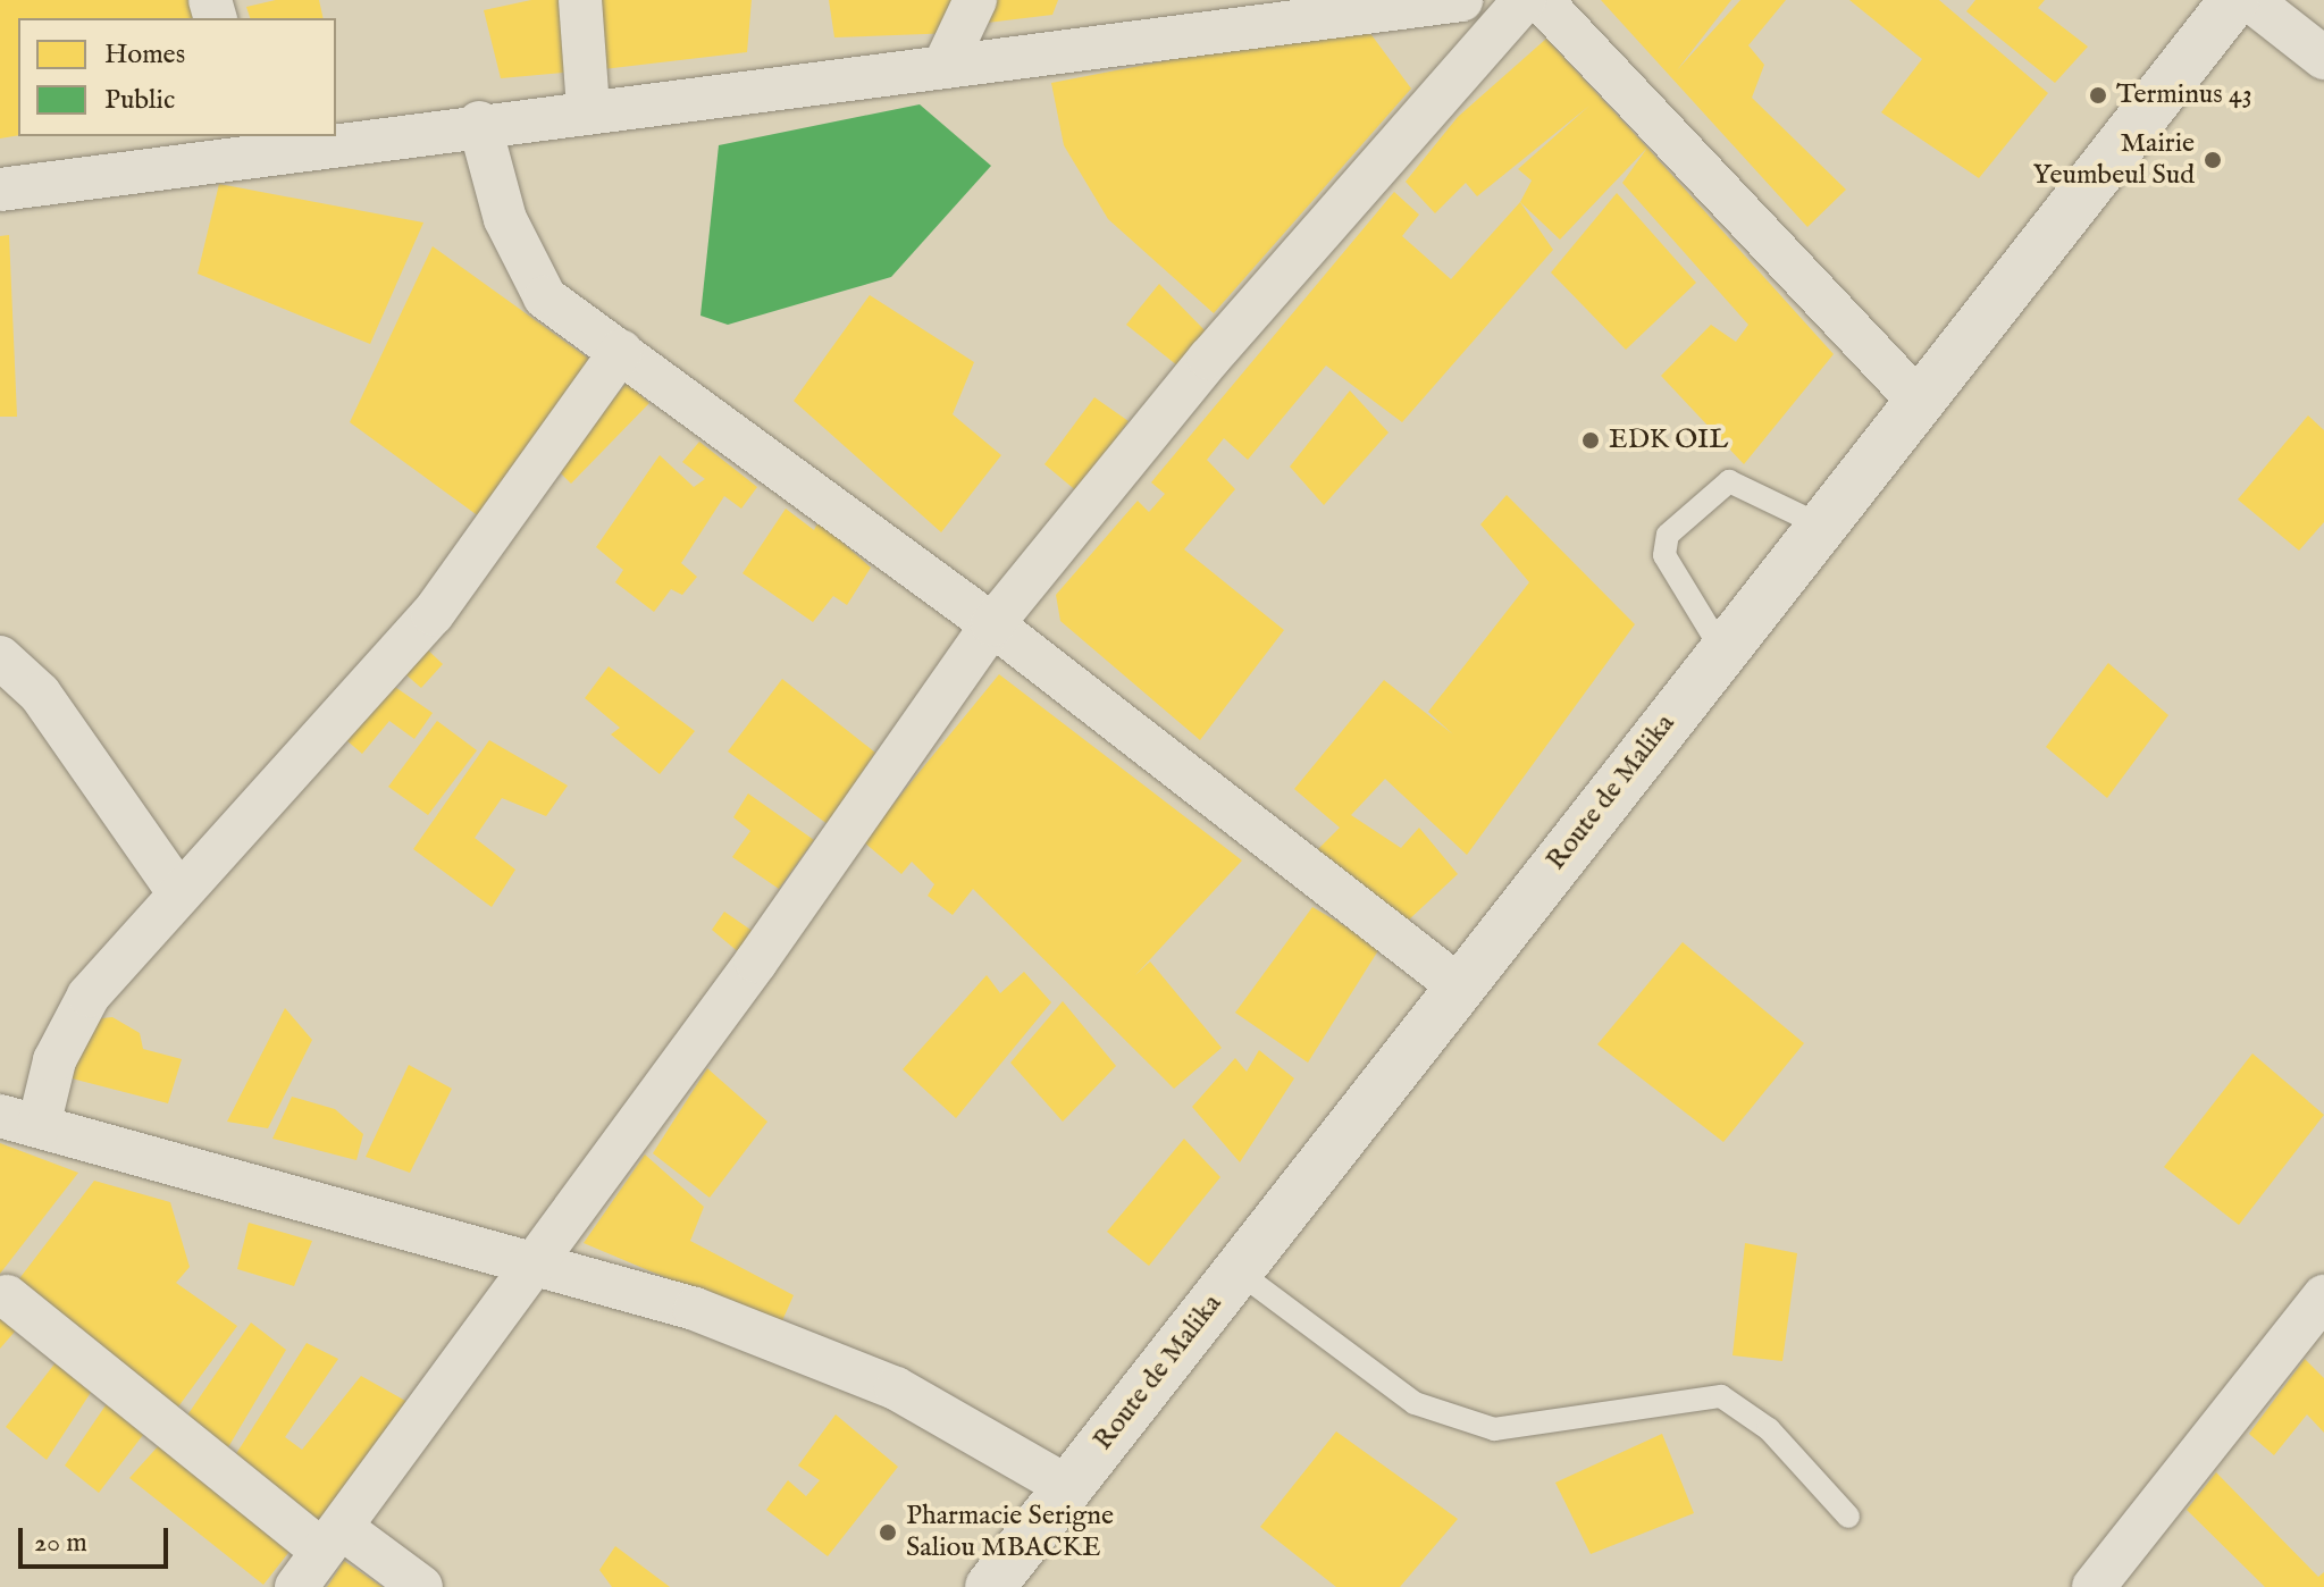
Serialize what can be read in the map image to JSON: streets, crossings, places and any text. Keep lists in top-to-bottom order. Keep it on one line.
{"streets":{"main road":["Route de Malika"]},"places":["Terminus 43","Mairie Yeumbeul Sud","EDK OIL","Pharmacie Serigne Saliou MBACKE"],"legend":["Homes","Public"],"scale_bar":"20 m"}
